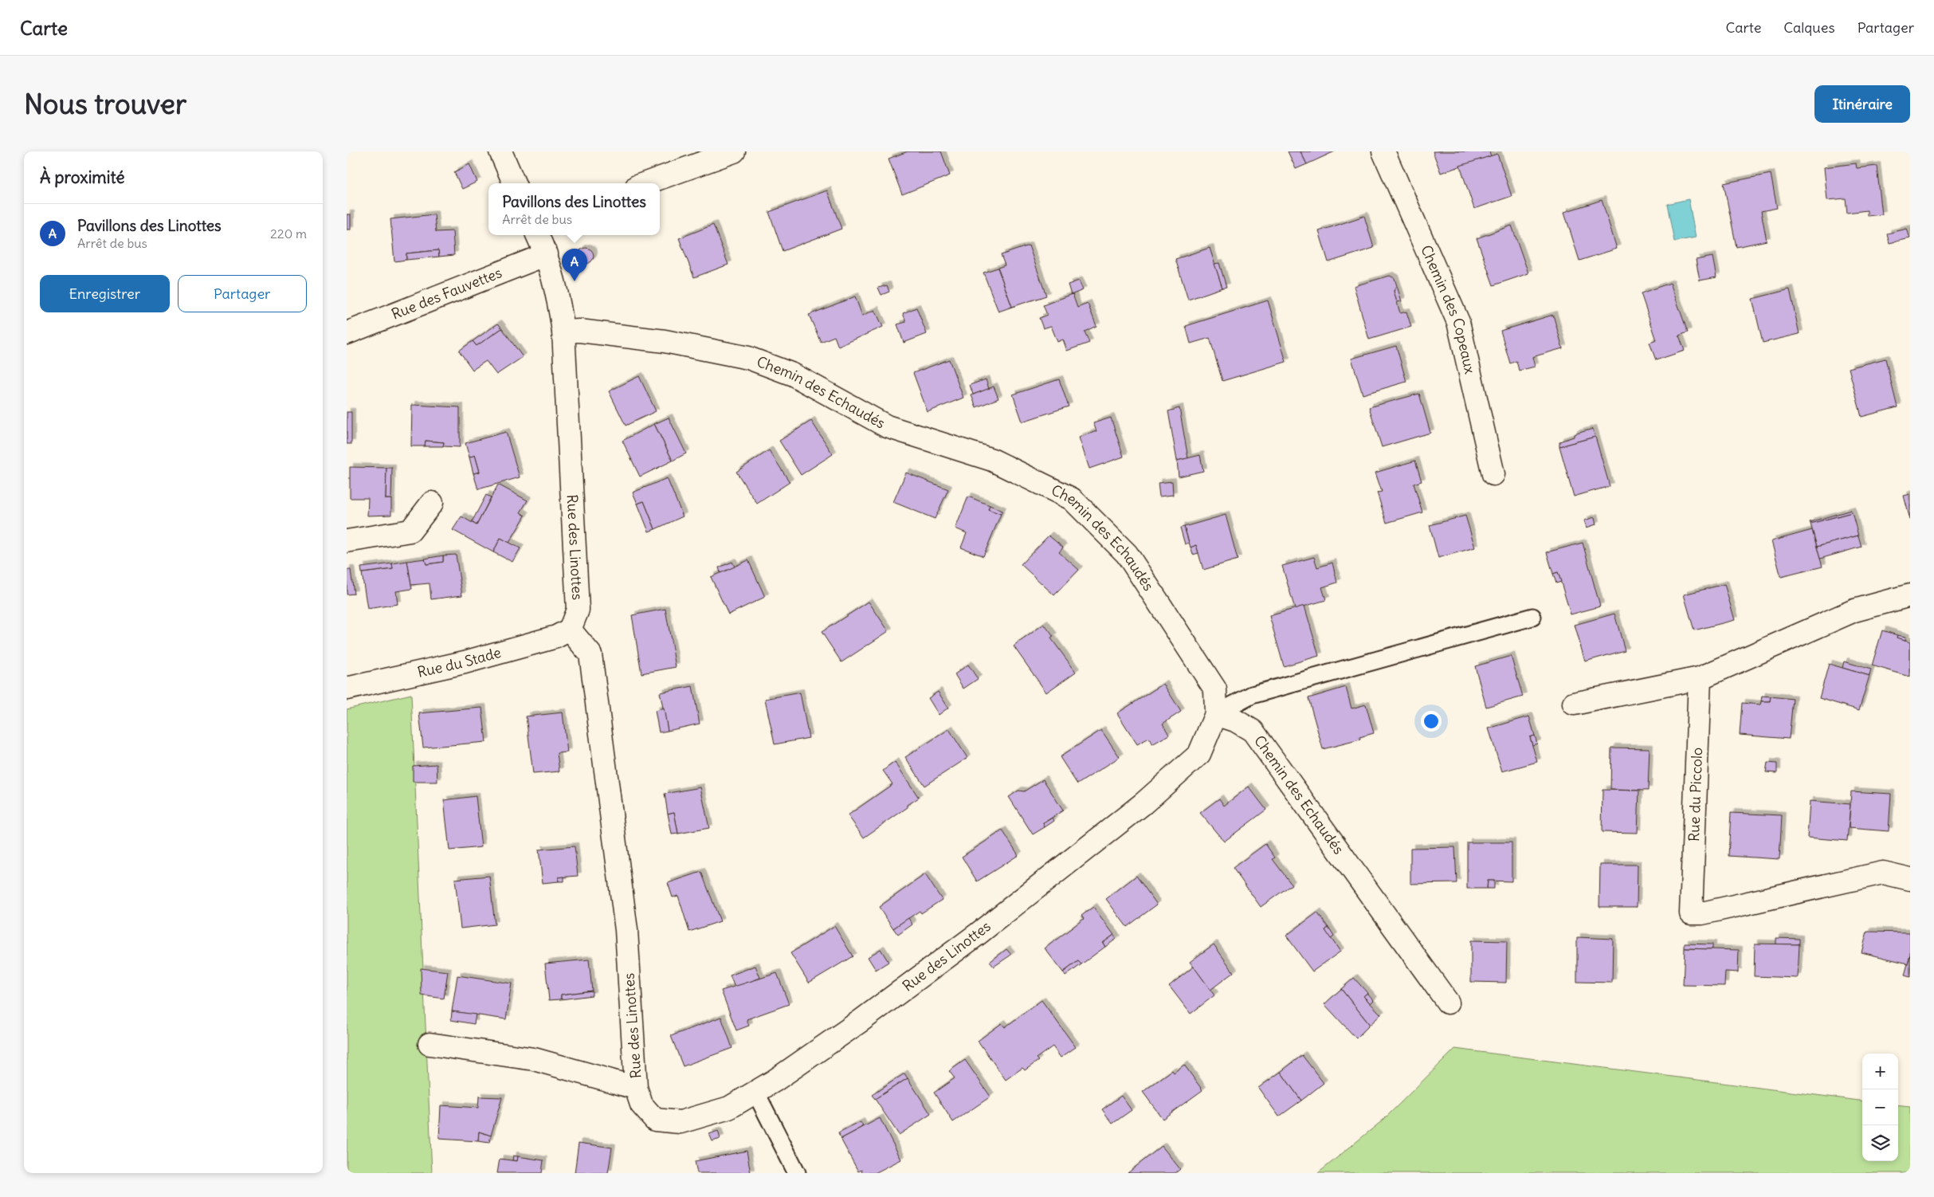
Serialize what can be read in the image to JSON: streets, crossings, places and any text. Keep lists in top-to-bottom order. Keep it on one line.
{"streets":{"street":["Rue des Fauvettes","Chemin des Copeaux","Chemin des Echaudés","Rue des Linottes","Rue du Stade","Rue du Piccolo"]},"crossings":[["Rue des Fauvettes","Rue des Linottes"],["Chemin des Echaudés","Rue des Linottes"],["Rue des Linottes","Rue du Stade"]],"page":{"header":"Carte","nav":["Carte","Calques","Partager"],"buttons":["Itinéraire",["Enregistrer","Partager"]],"title":"Nous trouver","heading":"À proximité","popup":["Pavillons des Linottes","Arrêt de bus"],"list":[{"mark":"A","name":"Pavillons des Linottes","note":"Arrêt de bus","value":"220 m"}],"pins":"A","map_buttons":["+","−"]}}
